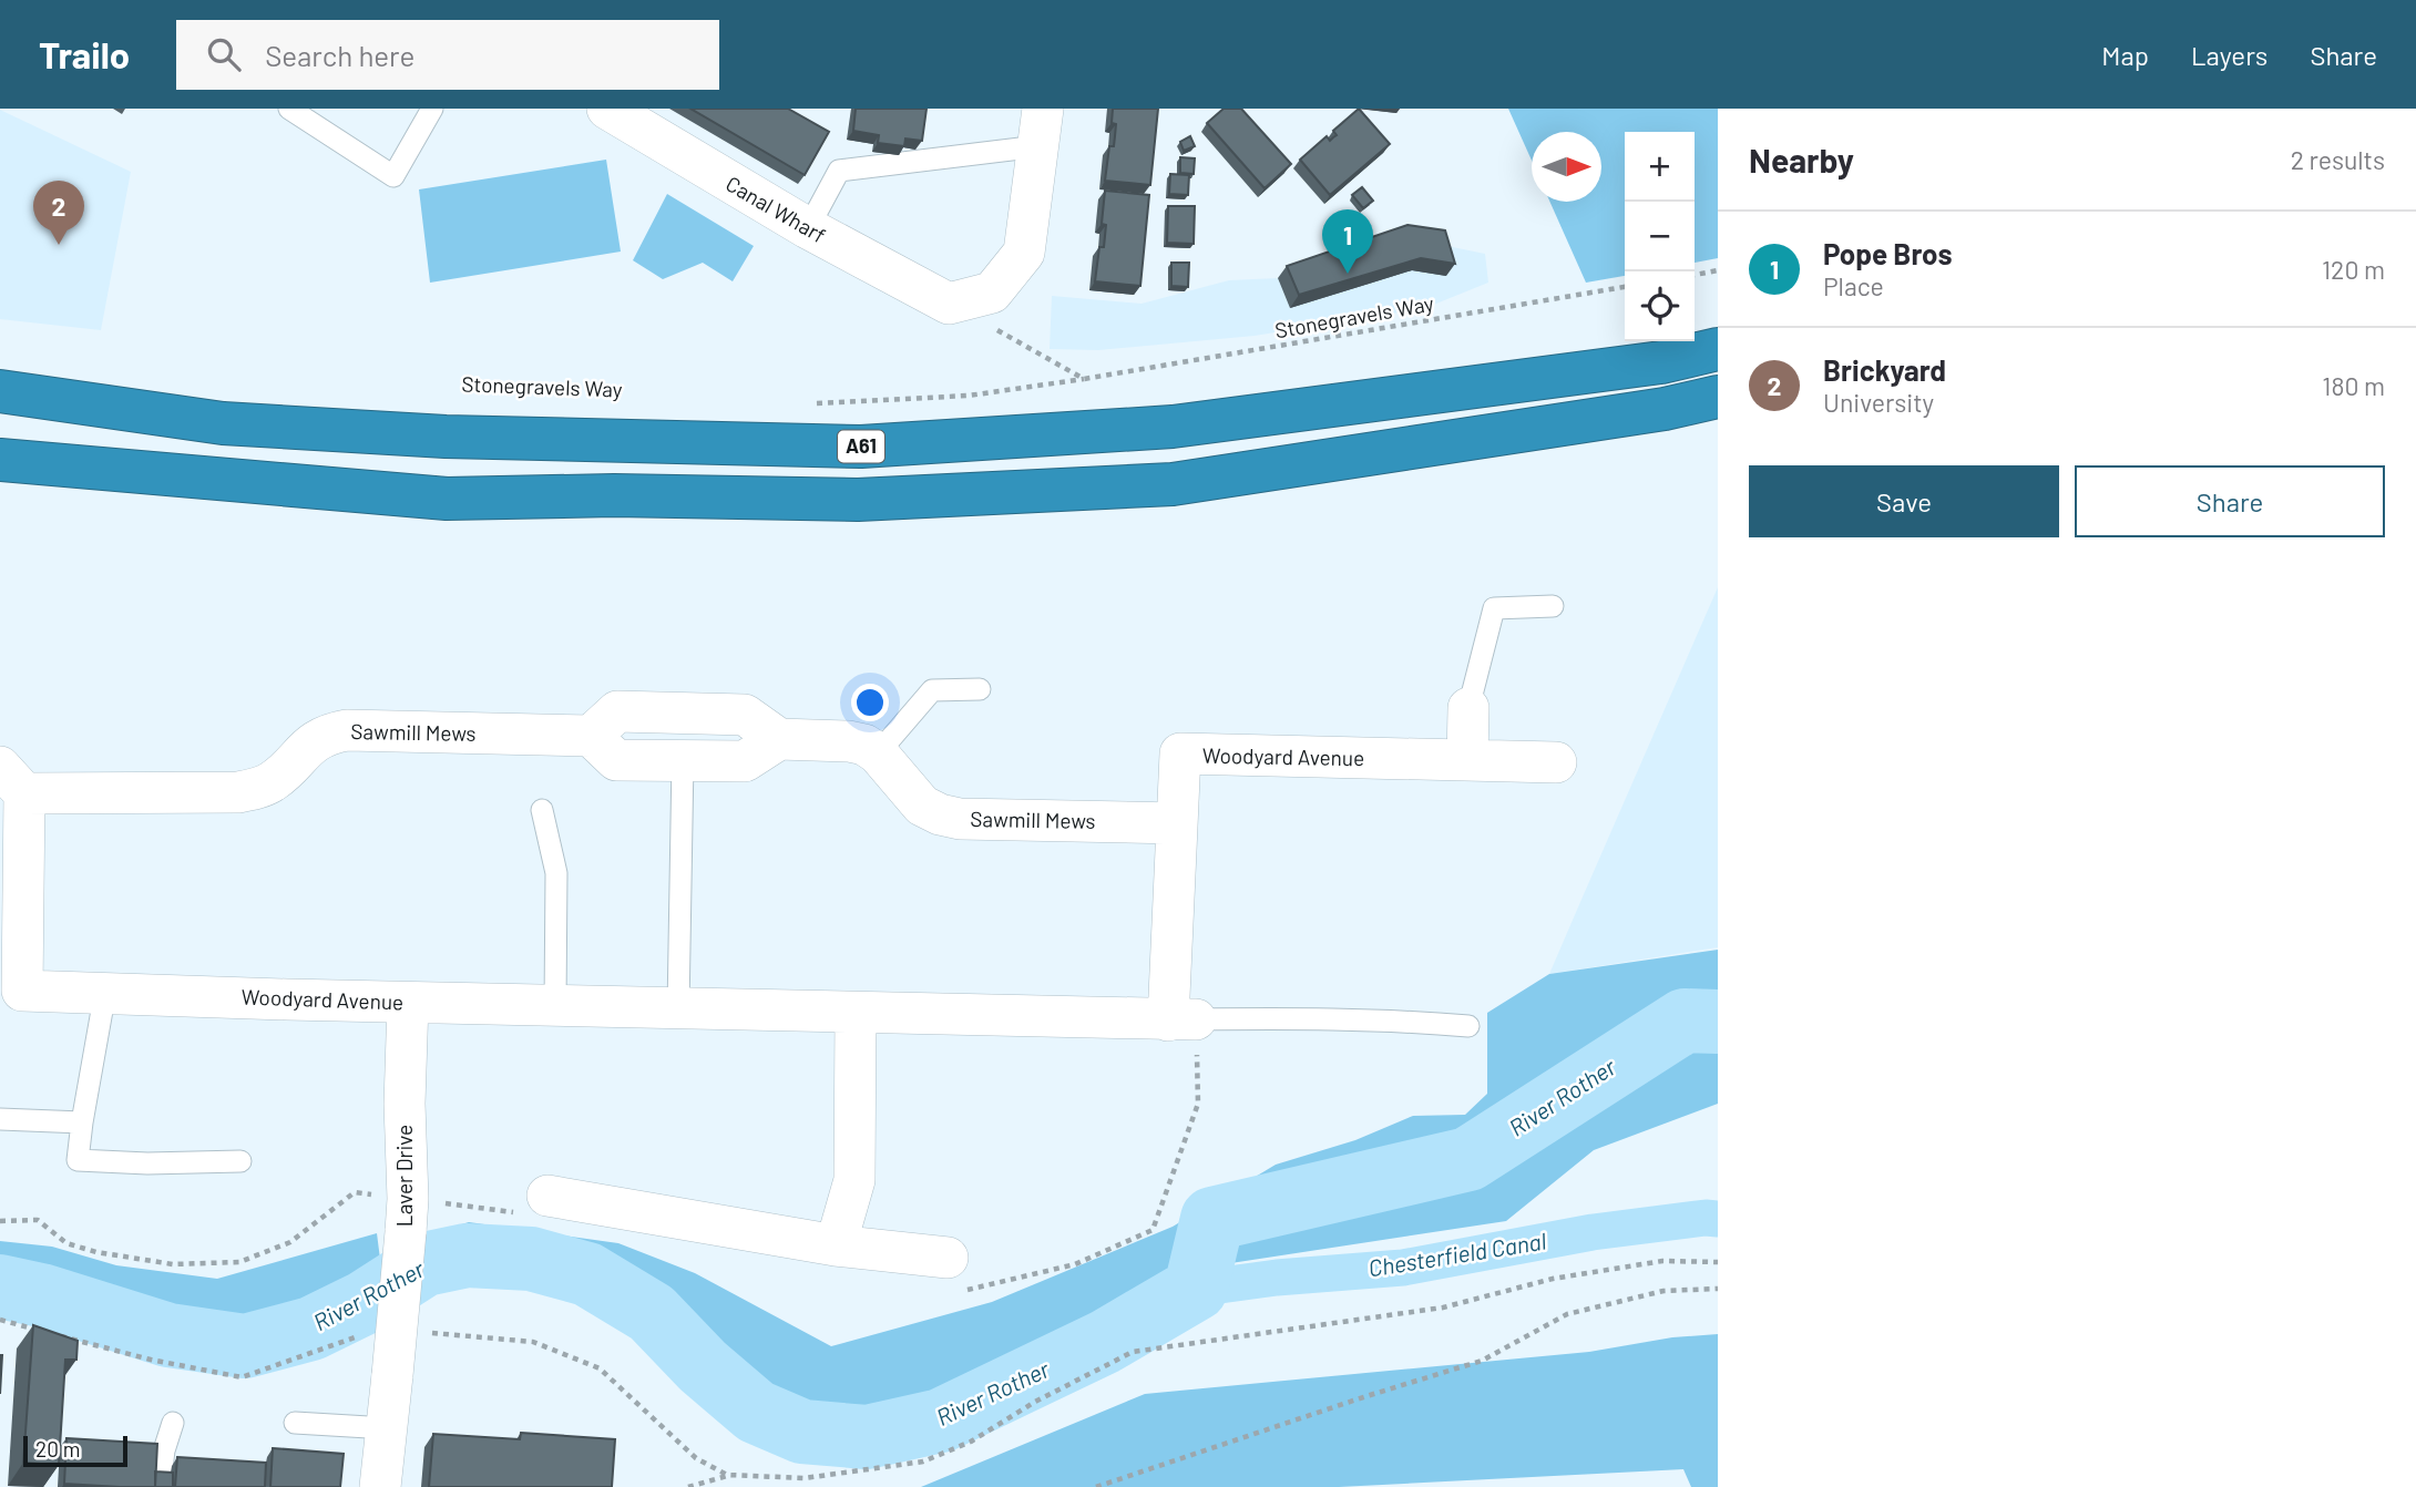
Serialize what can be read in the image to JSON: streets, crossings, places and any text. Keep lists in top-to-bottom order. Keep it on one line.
{"streets":{"highway":["A61"],"street":["Canal Wharf","Sawmill Mews","Woodyard Avenue","Laver Drive"],"path":["Stonegravels Way"]},"crossings":[["Sawmill Mews","Woodyard Avenue"],["Woodyard Avenue","Laver Drive"]],"water":["River Rother","Chesterfield Canal"],"scale_bar":"20 m","north":"right","page":{"header":"Trailo","search":"Search here","nav":["Map","Layers","Share"],"heading":["Nearby","2 results"],"map_buttons":["+","−"],"pins":["2","1"],"list":[{"mark":"1","name":"Pope Bros","note":"Place","value":"120 m"},{"mark":"2","name":"Brickyard","note":"University","value":"180 m"}],"buttons":["Save","Share"],"scale":"20 m"}}
